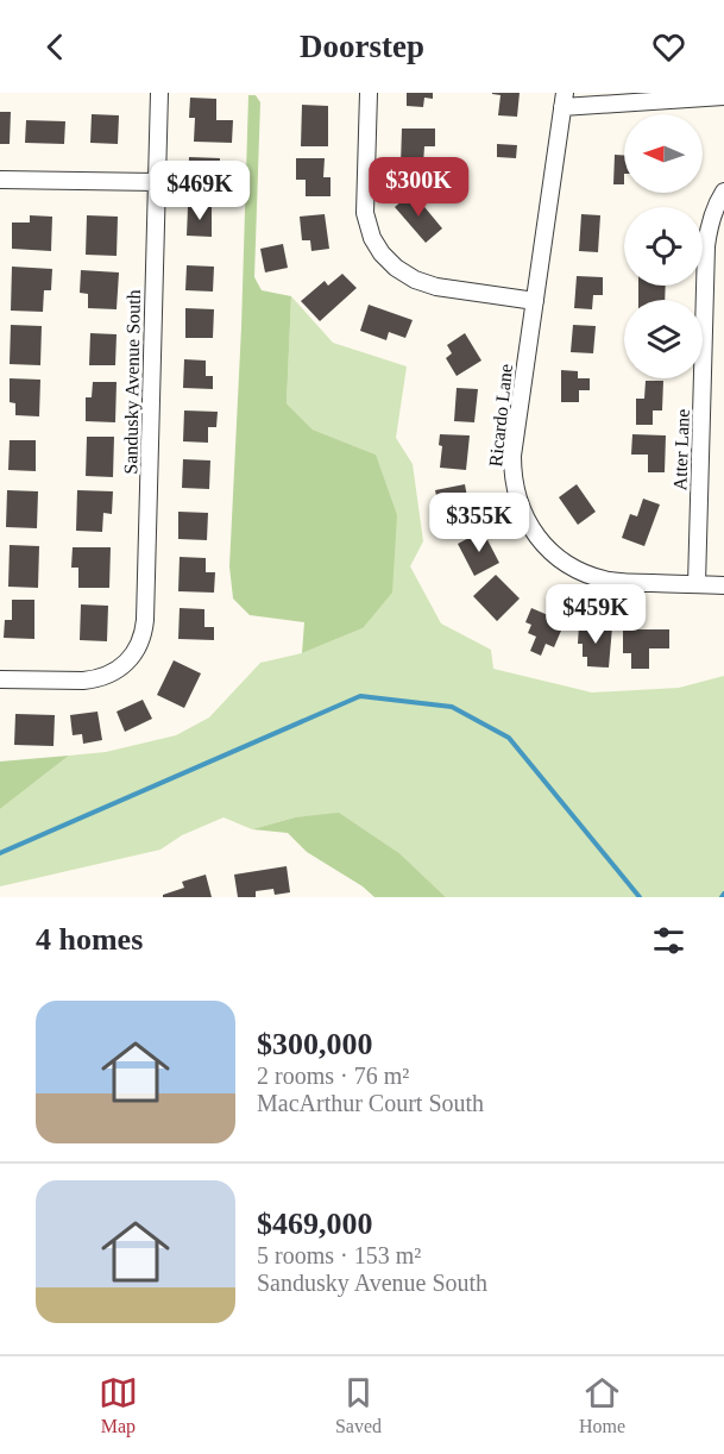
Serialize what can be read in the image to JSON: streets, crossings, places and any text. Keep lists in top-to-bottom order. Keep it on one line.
{"streets":{"street":["Sandusky Avenue South","Ricardo Lane","Atter Lane"]},"crossings":[["Ricardo Lane","Atter Lane"]],"north":"left","page":{"header":"Doorstep","price":["$300K","$469K","$355K","$459K"],"heading":"4 homes","list":[{"name":"$300,000","note":"2 rooms · 76 m² · MacArthur Court South"},{"name":"$469,000","note":"5 rooms · 153 m² · Sandusky Avenue South"}],"tabs":["Map","Saved","Home"]}}
